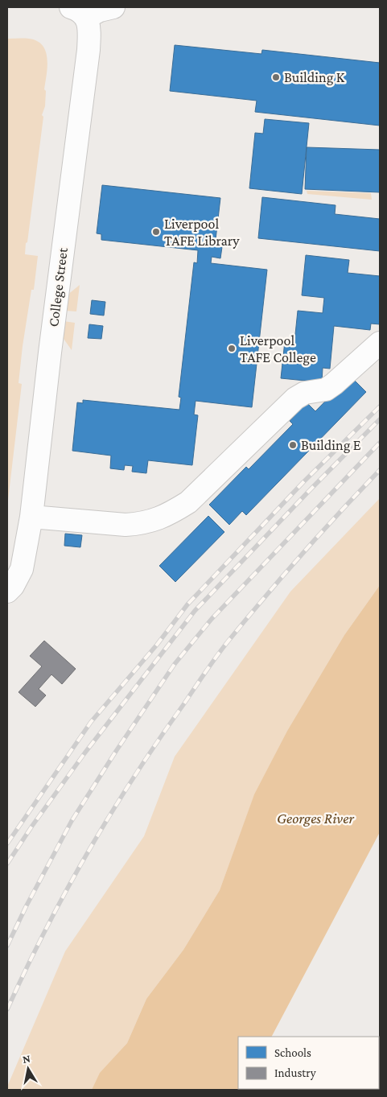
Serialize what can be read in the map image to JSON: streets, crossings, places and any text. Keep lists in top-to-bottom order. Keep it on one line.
{"streets":{"street":["College Street"]},"water":["Georges River"],"places":["Building K","Liverpool TAFE Library","Liverpool TAFE College","Building E"],"legend":["Schools","Industry"],"north":"top"}
